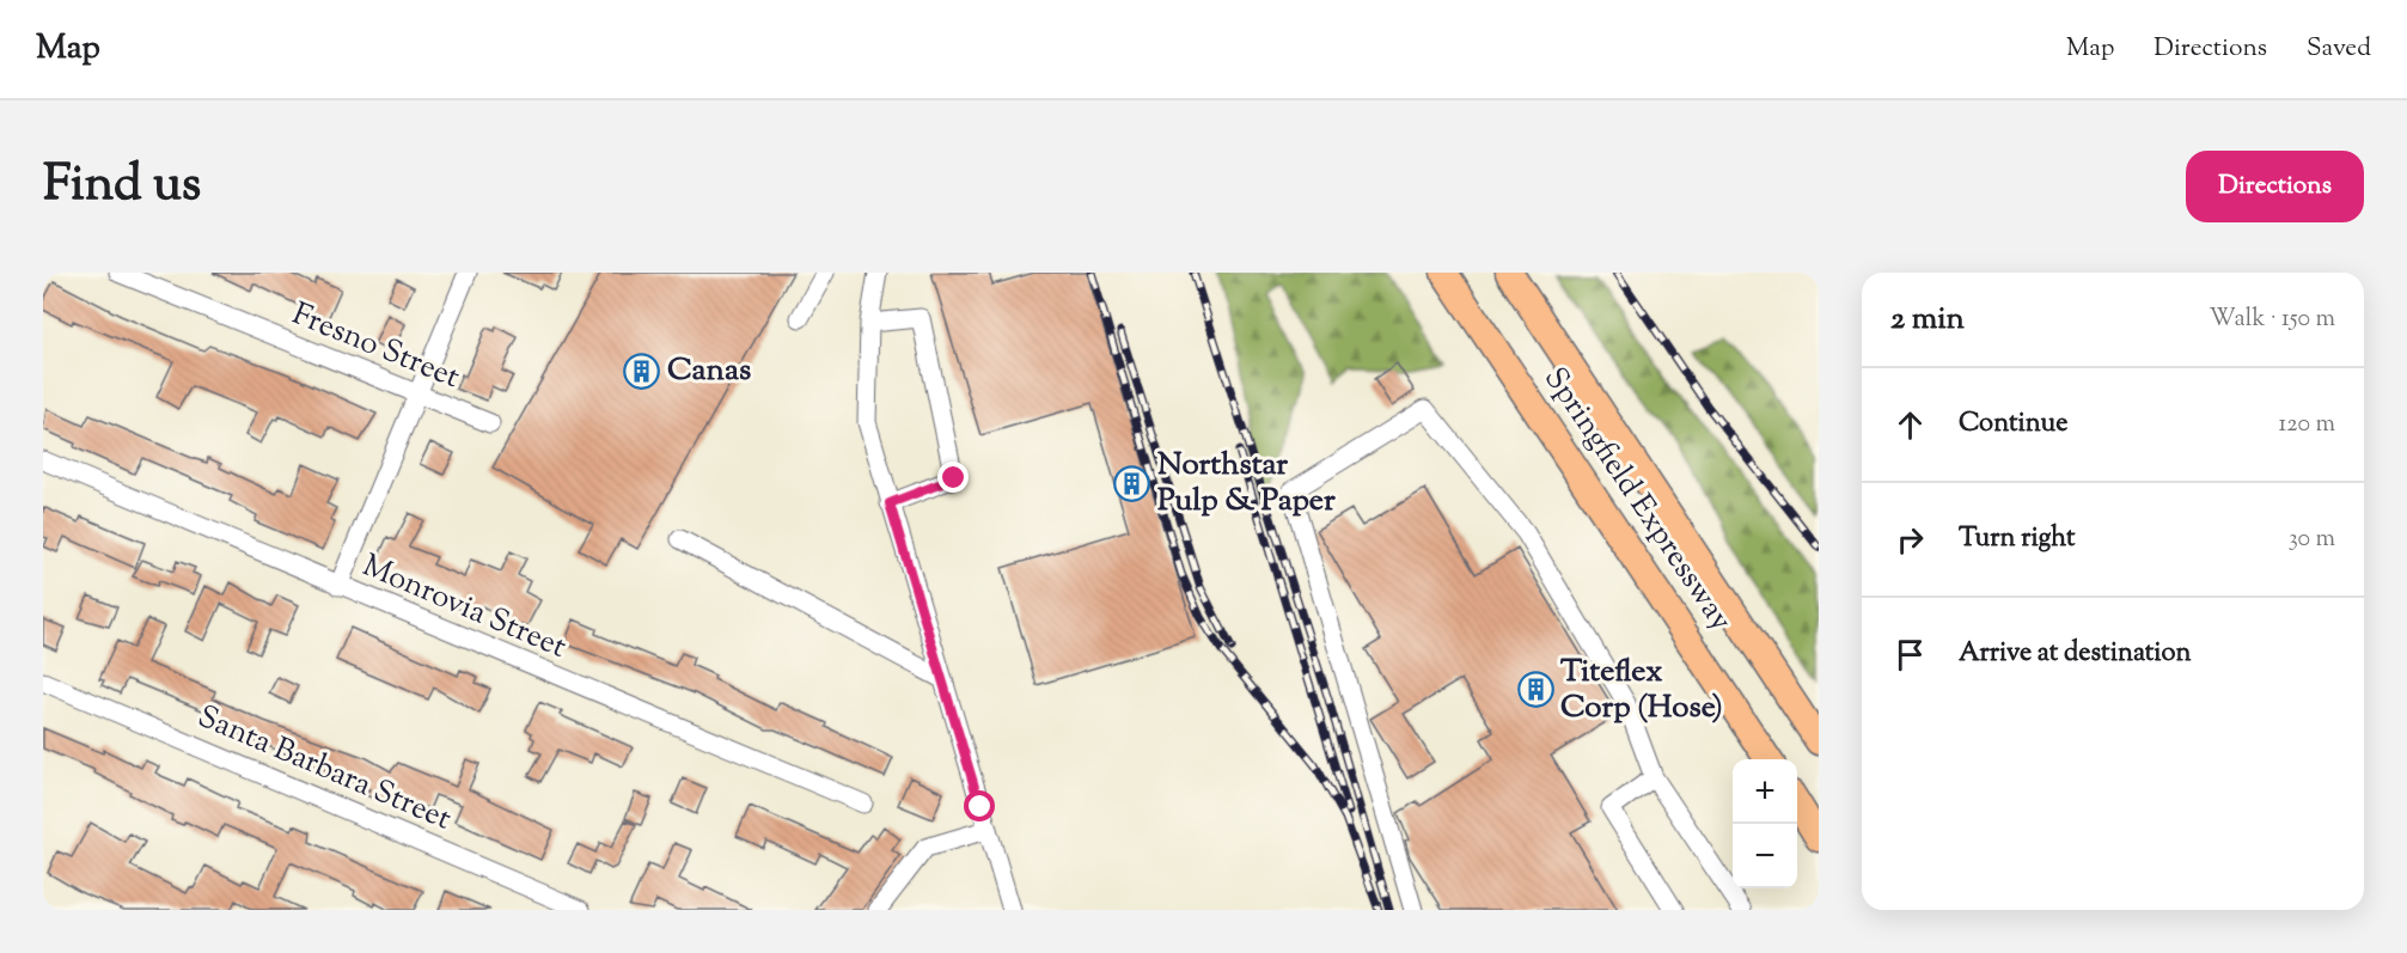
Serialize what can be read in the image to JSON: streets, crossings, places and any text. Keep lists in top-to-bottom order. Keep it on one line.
{"streets":{"highway":["Springfield Expressway"],"street":["Fresno Street","Monrovia Street","Santa Barbara Street"]},"places":{"building":["Canas","Northstar Pulp & Paper","Titeflex Corp (Hose)"]},"page":{"header":"Map","nav":["Map","Directions","Saved"],"title":"Find us","buttons":"Directions","heading":["2 min","Walk · 150 m"],"list":[["Continue","120 m"],["Turn right","30 m"],"Arrive at destination"],"map_buttons":["+","−"]}}
